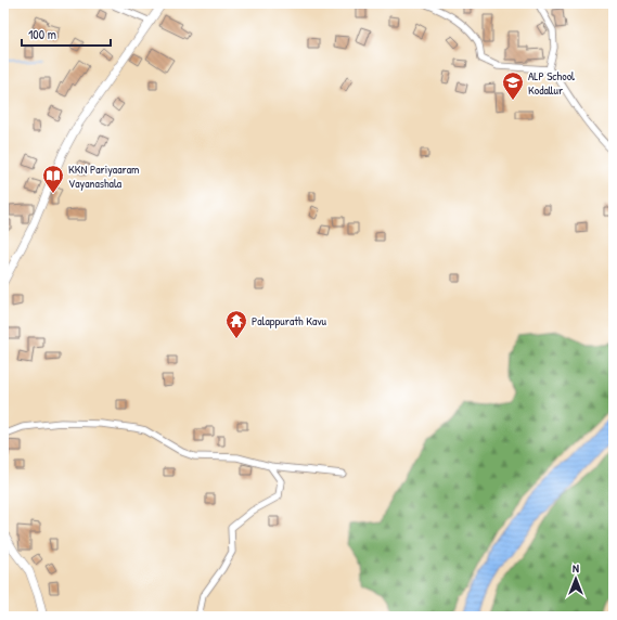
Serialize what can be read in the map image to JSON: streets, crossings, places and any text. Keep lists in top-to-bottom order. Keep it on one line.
{"places":{"school or university":["ALP School Kodallur"],"library":["KKN Pariyaaram Vayanashala"],"temple":["Palappurath Kavu"]},"scale_bar":"100 m","north":"top"}
